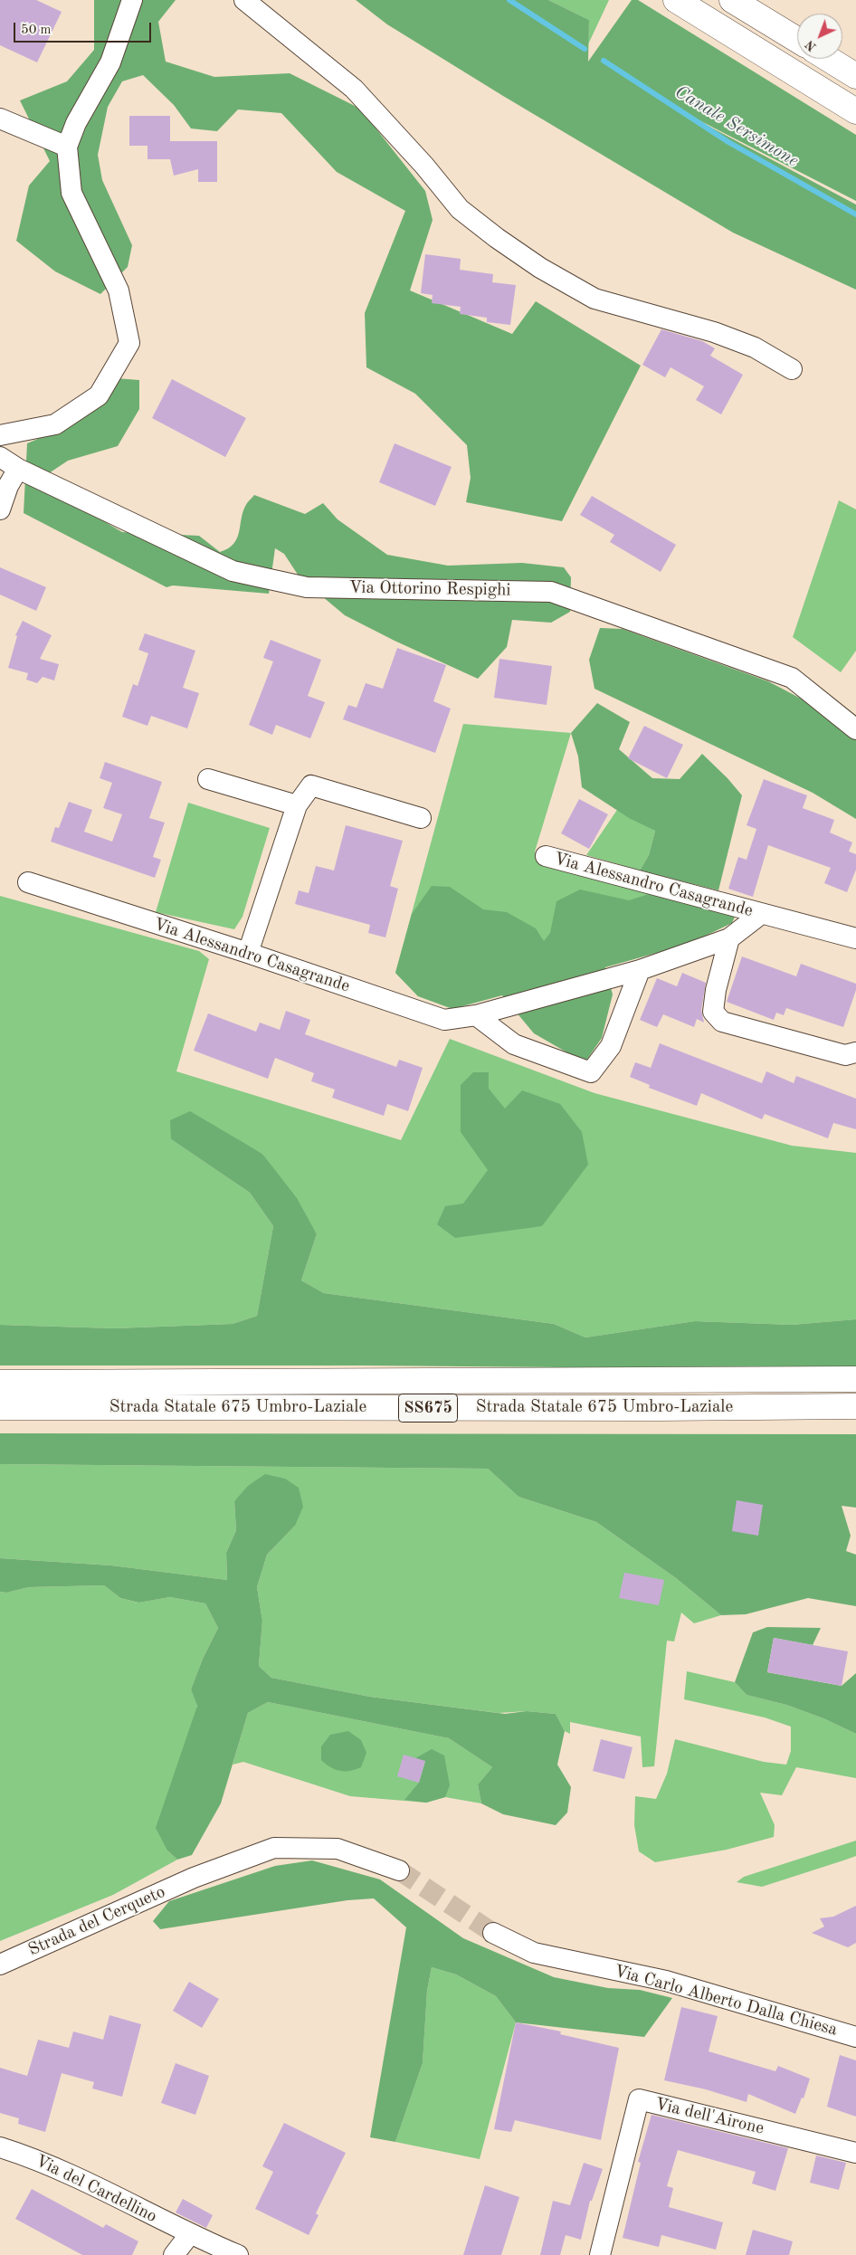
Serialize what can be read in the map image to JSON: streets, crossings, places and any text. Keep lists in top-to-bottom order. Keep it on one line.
{"streets":{"main road":["Strada Statale 675 Umbro-Laziale","SS675"],"street":["Via Ottorino Respighi","Via Alessandro Casagrande","Strada del Cerqueto","Via Carlo Alberto Dalla Chiesa","Via dell'Airone","Via del Cardellino"]},"water":["Canale Sersimone"],"scale_bar":"50 m","north":"bottom left"}
